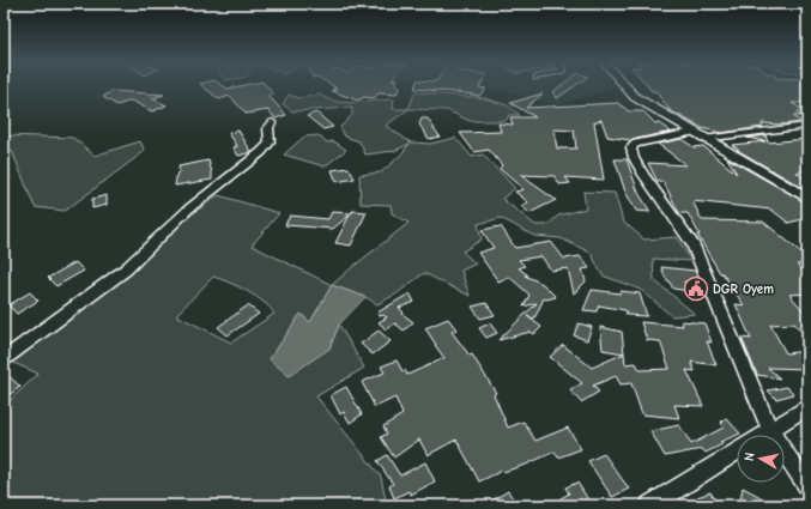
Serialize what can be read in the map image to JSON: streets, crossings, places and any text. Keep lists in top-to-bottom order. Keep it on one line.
{"places":{"public building":["DGR Oyem"]},"north":"left"}
